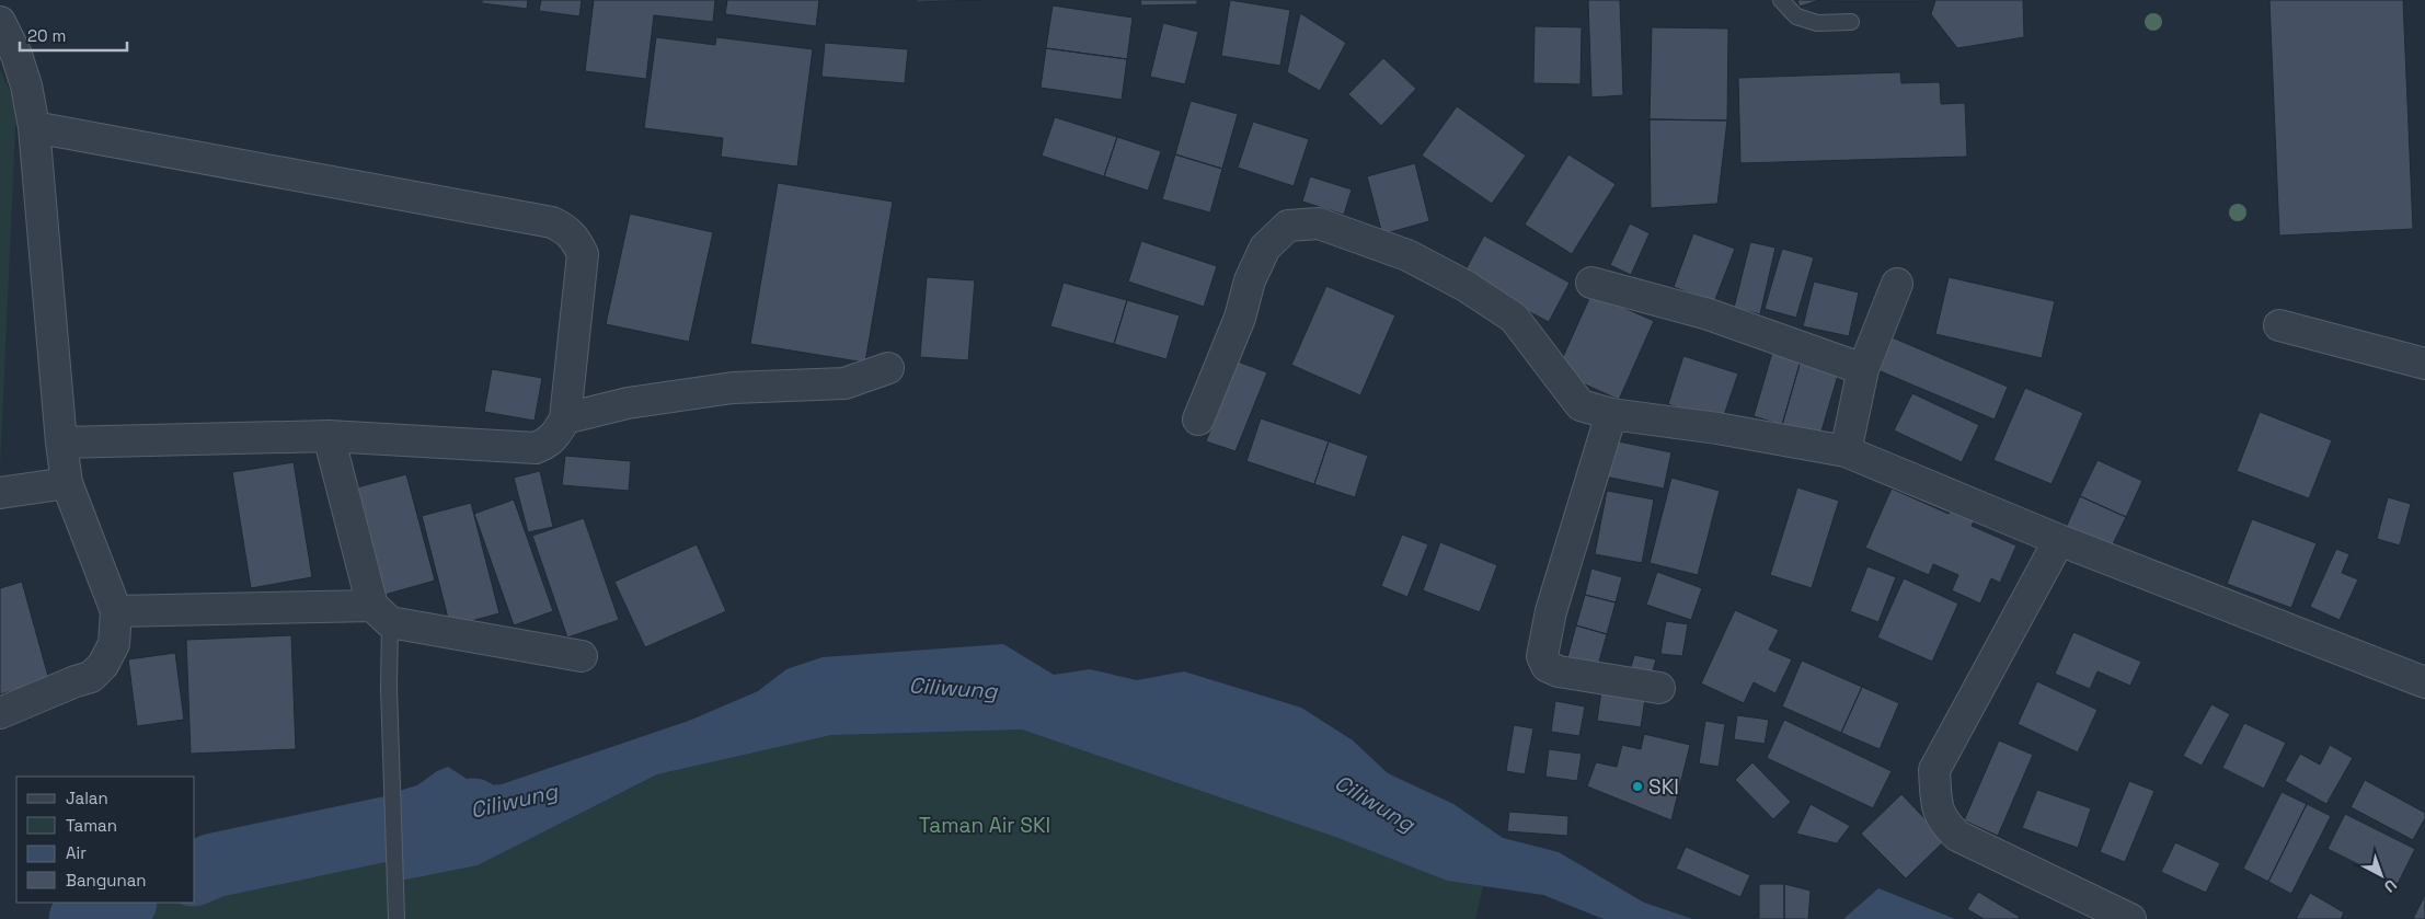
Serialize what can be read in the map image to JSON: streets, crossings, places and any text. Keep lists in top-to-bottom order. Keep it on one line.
{"water":["Ciliwung"],"parks":["Taman Air SKI"],"places":["SKI"],"legend":["Jalan","Taman","Air","Bangunan"],"scale_bar":"20 m","north":"bottom right"}
